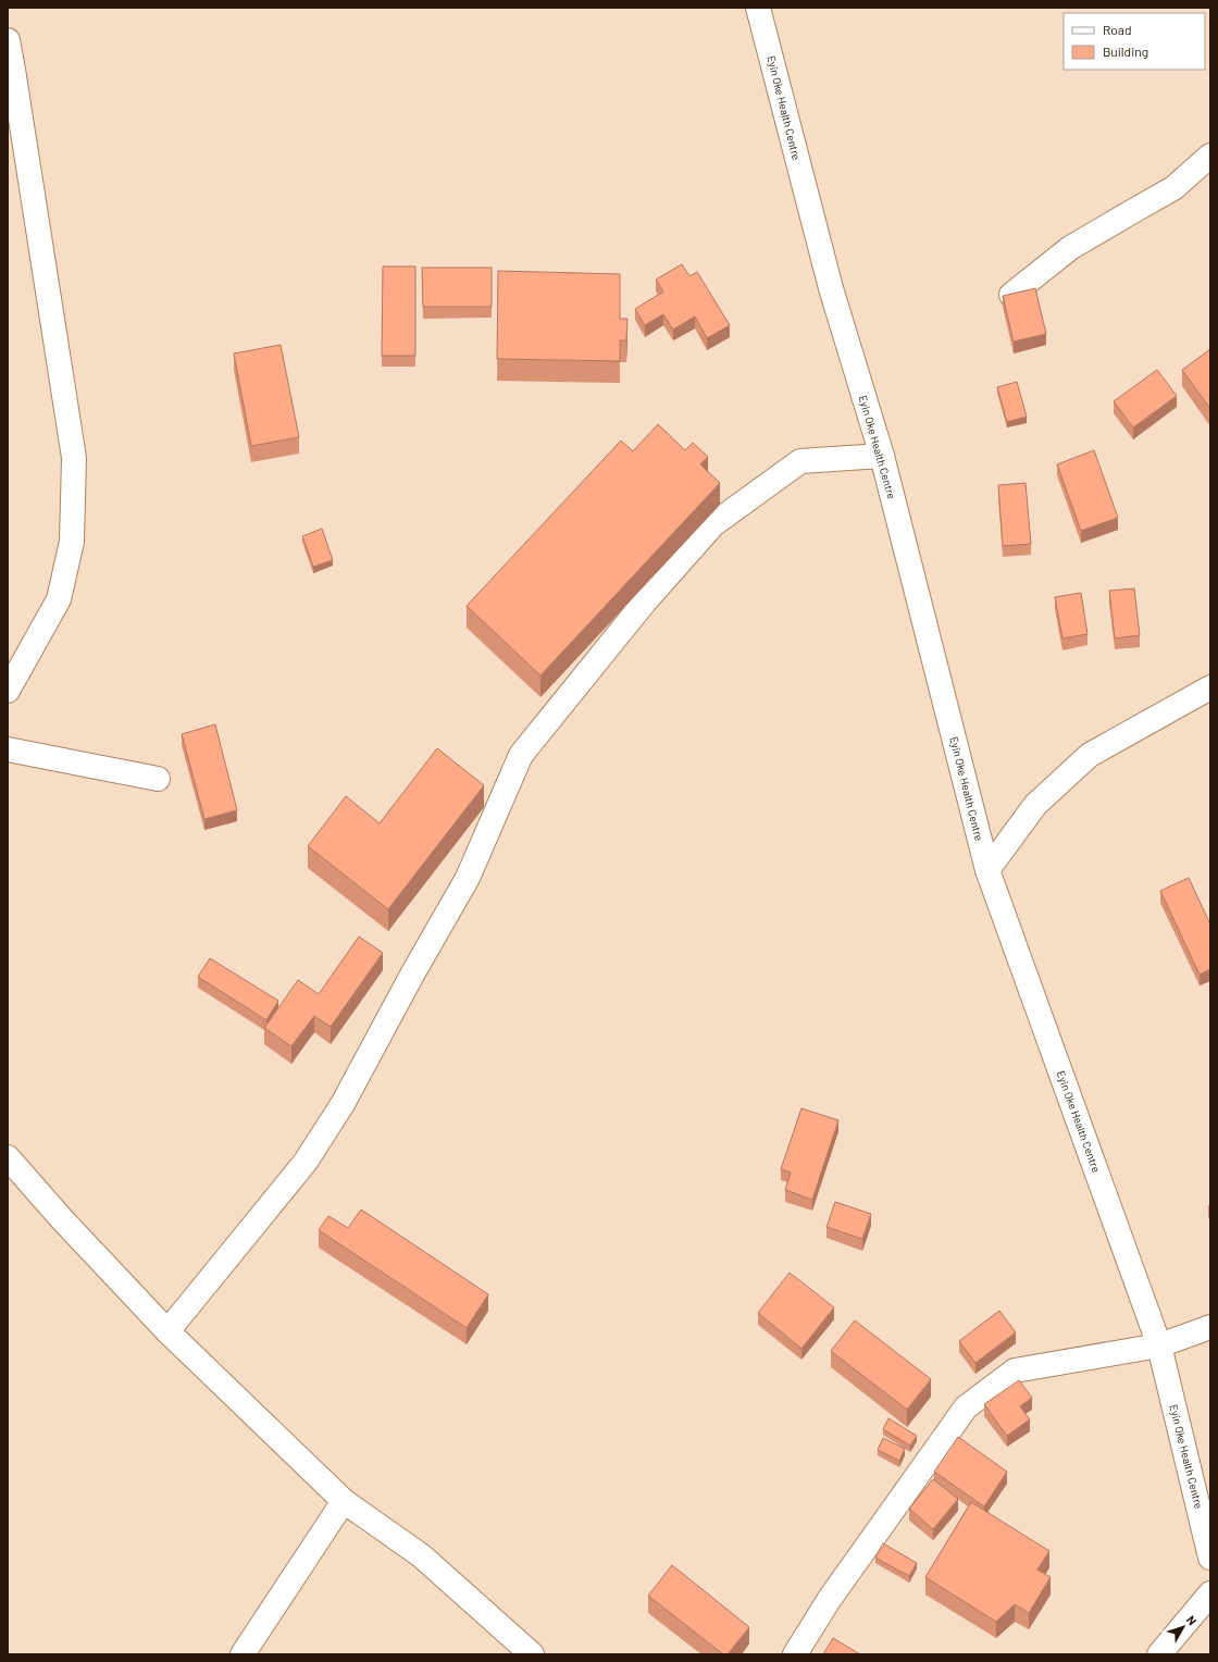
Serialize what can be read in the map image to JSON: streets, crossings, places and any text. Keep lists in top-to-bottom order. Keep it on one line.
{"streets":{"street":["Eyin Oke Health Centre"]},"legend":["Road","Building"],"north":"top right"}
